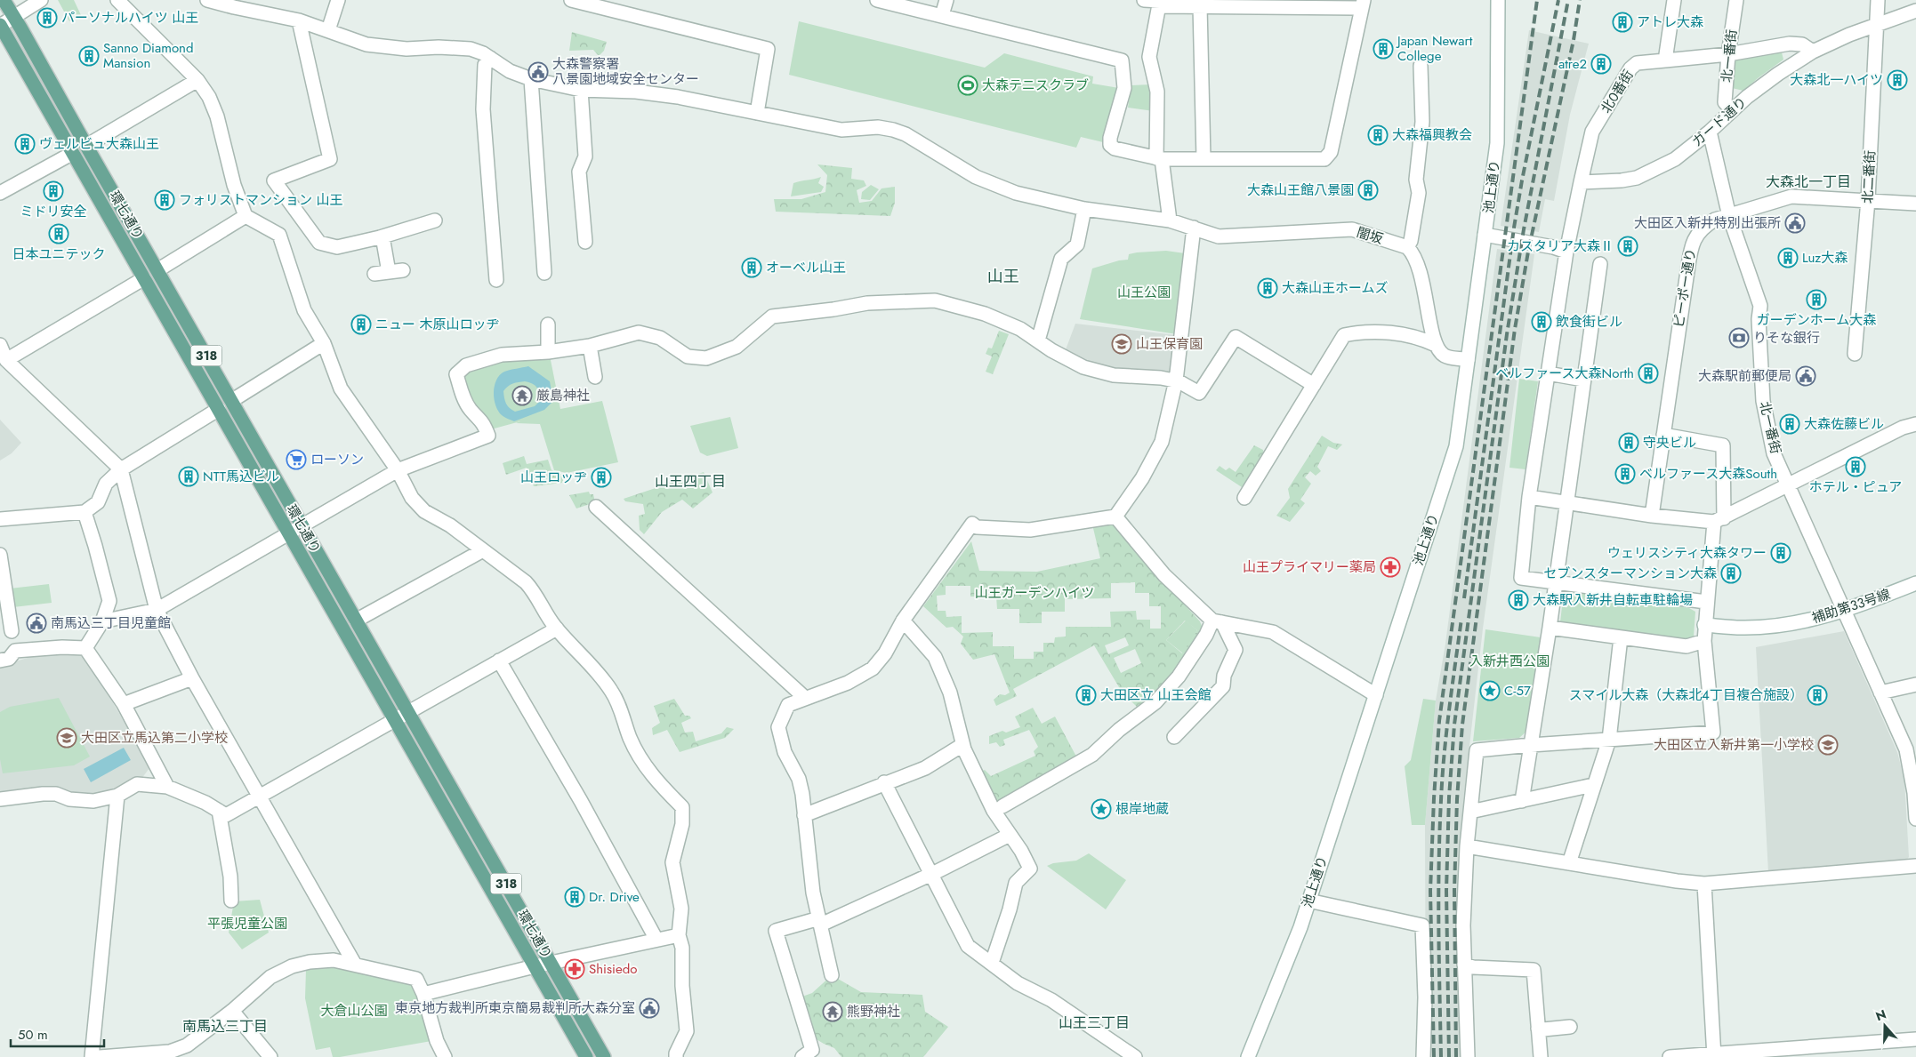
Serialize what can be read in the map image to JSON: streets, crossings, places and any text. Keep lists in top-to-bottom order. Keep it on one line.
{"streets":{"main road":["環七通り","318"],"street":["北一番街","北0番街","ガード通り","北二番街","池上通り","闇坂","ピーポー通り","補助第33号線"]},"crossings":[["北一番街","北0番街"],["北一番街","ガード通り"],["北一番街","ピーポー通り"],["北一番街","補助第33号線"],["北0番街","ガード通り"],["ガード通り","北二番街"],["北二番街","ピーポー通り"]],"districts":["大森北一丁目","山王","山王四丁目","山王三丁目","南馬込三丁目"],"parks":["山王公園","山王ガーデンハイツ","入新井西公園","平張児童公園","大倉山公園"],"places":{"building":["パーソナルハイツ 山王","アトレ大森","Japan Newart College","Sanno Diamond Mansion","atre2","大森北一ハイツ","大森福興教会","ヴェルビュ大森山王","大森山王館八景園","ミドリ安全","フォリストマンション 山王","日本ユニテック","カスタリア大森Ⅱ","Luz大森","オーベル山王","大森山王ホームズ","ガーデンホーム大森","飲食街ビル","ニュー 木原山ロッヂ","ベルファース大森North","大森佐藤ビル","守央ビル","ホテル・ピュア","ベルファース大森South","NTT馬込ビル","山王ロッヂ","ウェリスシティ大森タワー","セブンスターマンション大森","大森駅入新井自転車駐輪場","大田区立 山王会館","スマイル大森（大森北４丁目複合施設）","Dr. Drive"],"public building":["大森警察署 八景園地域安全センター","大田区入新井特別出張所","大森駅前郵便局","南馬込三丁目児童館","東京地方裁判所東京簡易裁判所大森分室"],"sports":["大森テニスクラブ"],"bank":["りそな銀行"],"school or university":["山王保育園","大田区立馬込第二小学校","大田区立入新井第一小学校"],"temple":["厳島神社","熊野神社"],"supermarket":["ローソン"],"pharmacy":["山王プライマリー薬局","Shisiedo"],"place":["C-57","根岸地蔵"]},"scale_bar":"50 m","north":"top"}
